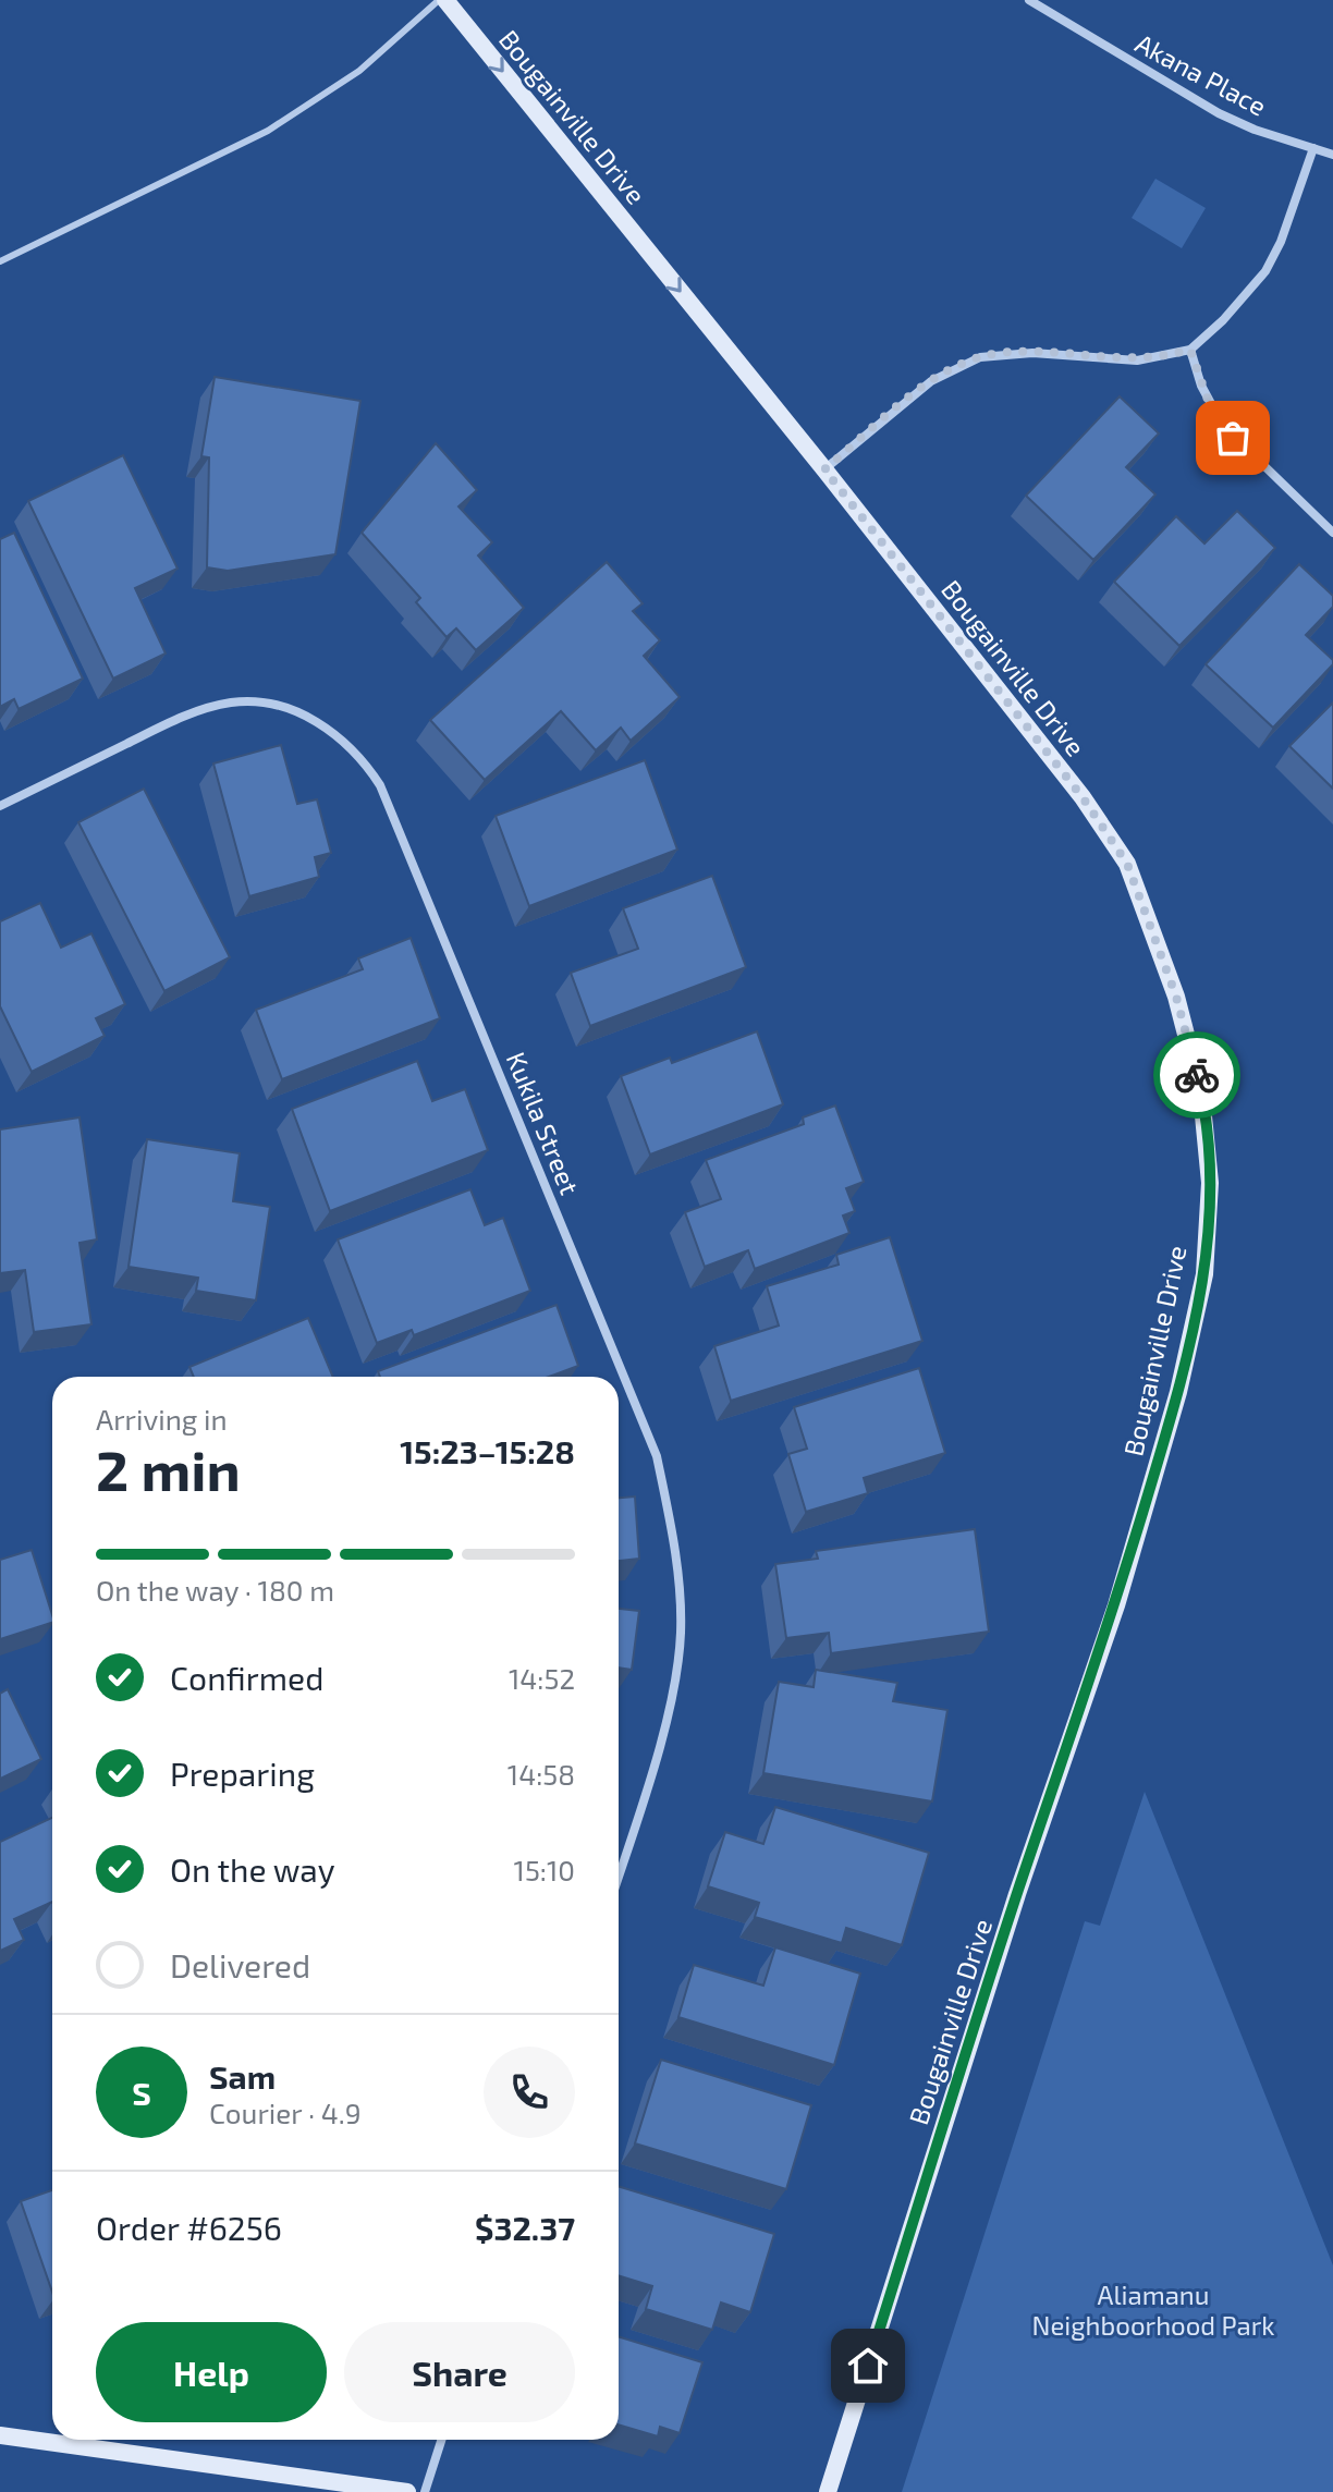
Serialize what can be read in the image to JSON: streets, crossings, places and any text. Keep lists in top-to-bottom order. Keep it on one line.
{"streets":{"street":["Akana Place","Bougainville Drive","Kukila Street"]},"parks":["Aliamanu Neighboorhood Park"],"page":{"heading":["2 min","Arriving in","15:23–15:28"],"panel":["Sam","Courier · 4.9","Order #6256","$32.37"],"bar":"On the way · 180 m","list":[["Confirmed","14:52"],["Preparing","14:58"],["On the way","15:10"],"Delivered"],"round":"S","buttons":["Help","Share"]}}
